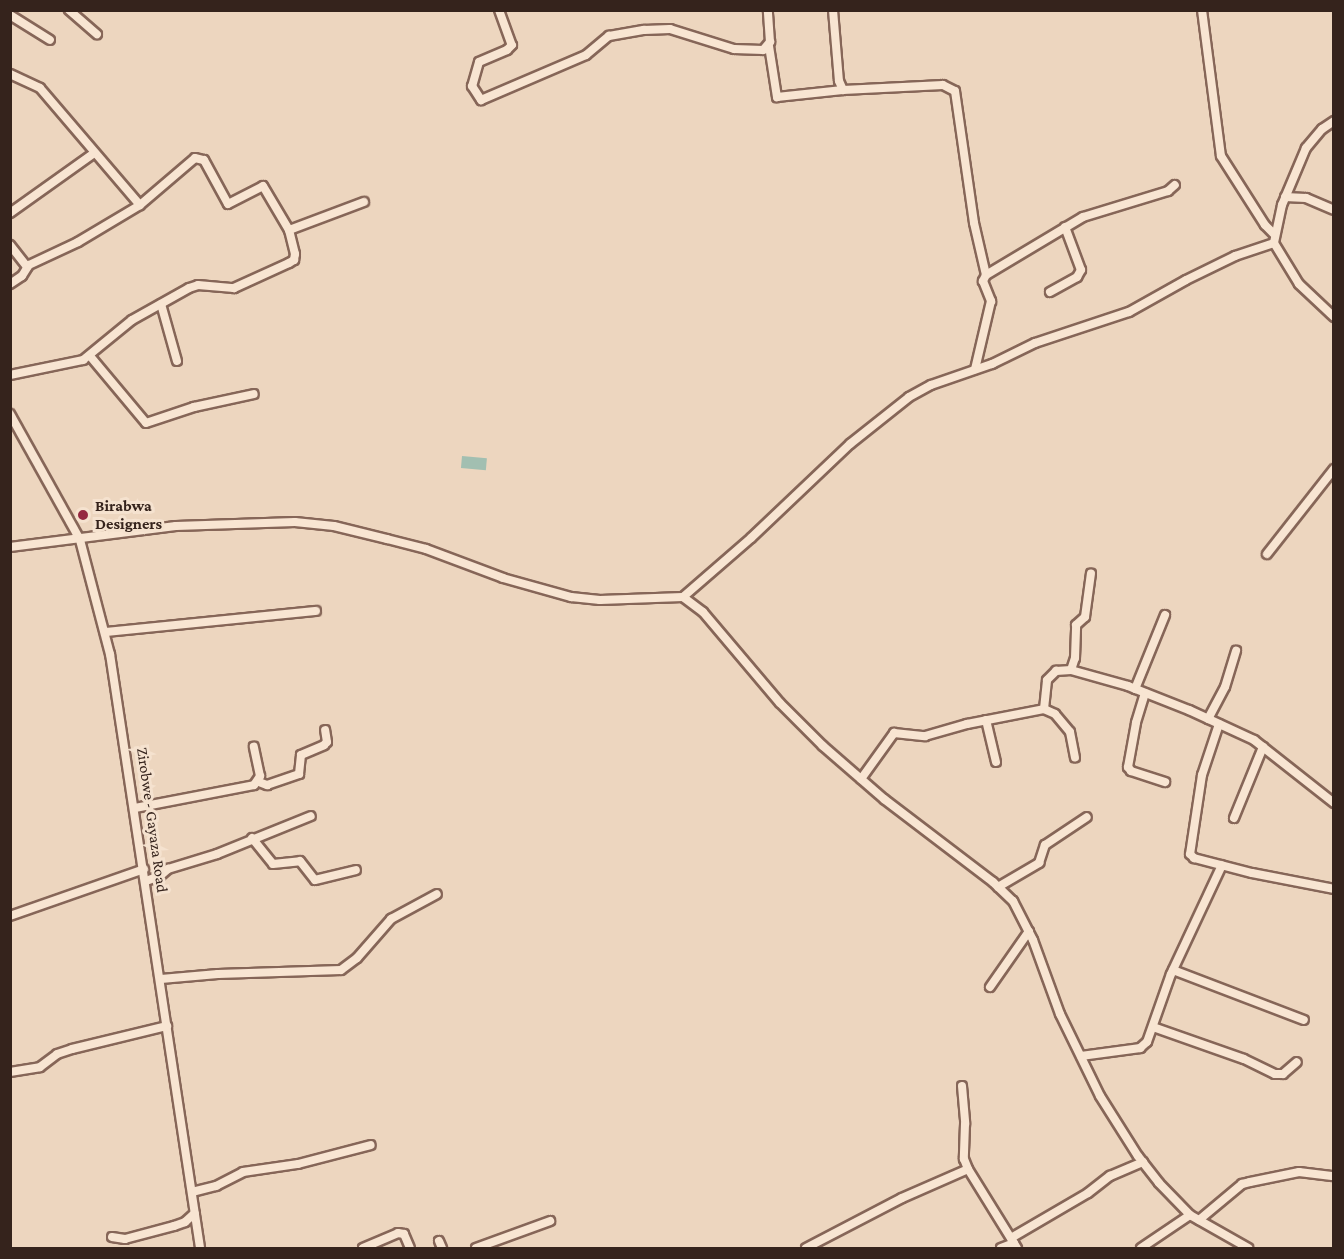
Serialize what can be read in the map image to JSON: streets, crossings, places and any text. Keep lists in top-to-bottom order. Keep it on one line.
{"streets":{"street":["Zirobwe - Gayaza Road"]},"places":["Birabwa Designers"]}
